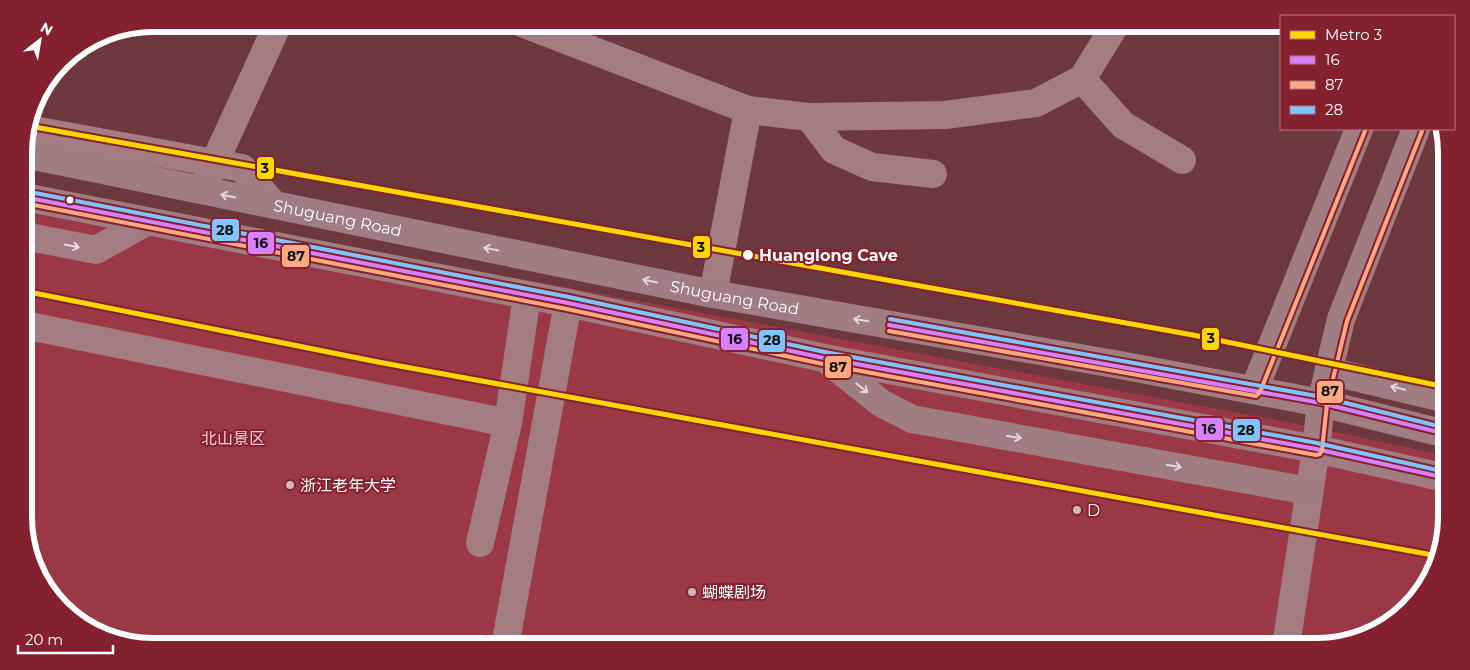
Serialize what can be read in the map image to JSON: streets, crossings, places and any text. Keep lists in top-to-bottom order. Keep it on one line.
{"streets":{"main road":["Shuguang Road"]},"parks":["北山景区"],"places":["Huanglong Cave","浙江老年大学","D","蝴蝶剧场"],"lines":["metro line 3","transit line 87","transit line 28","transit line 16"],"legend":["Metro 3","16","87","28"],"scale_bar":"20 m","north":"top right"}
